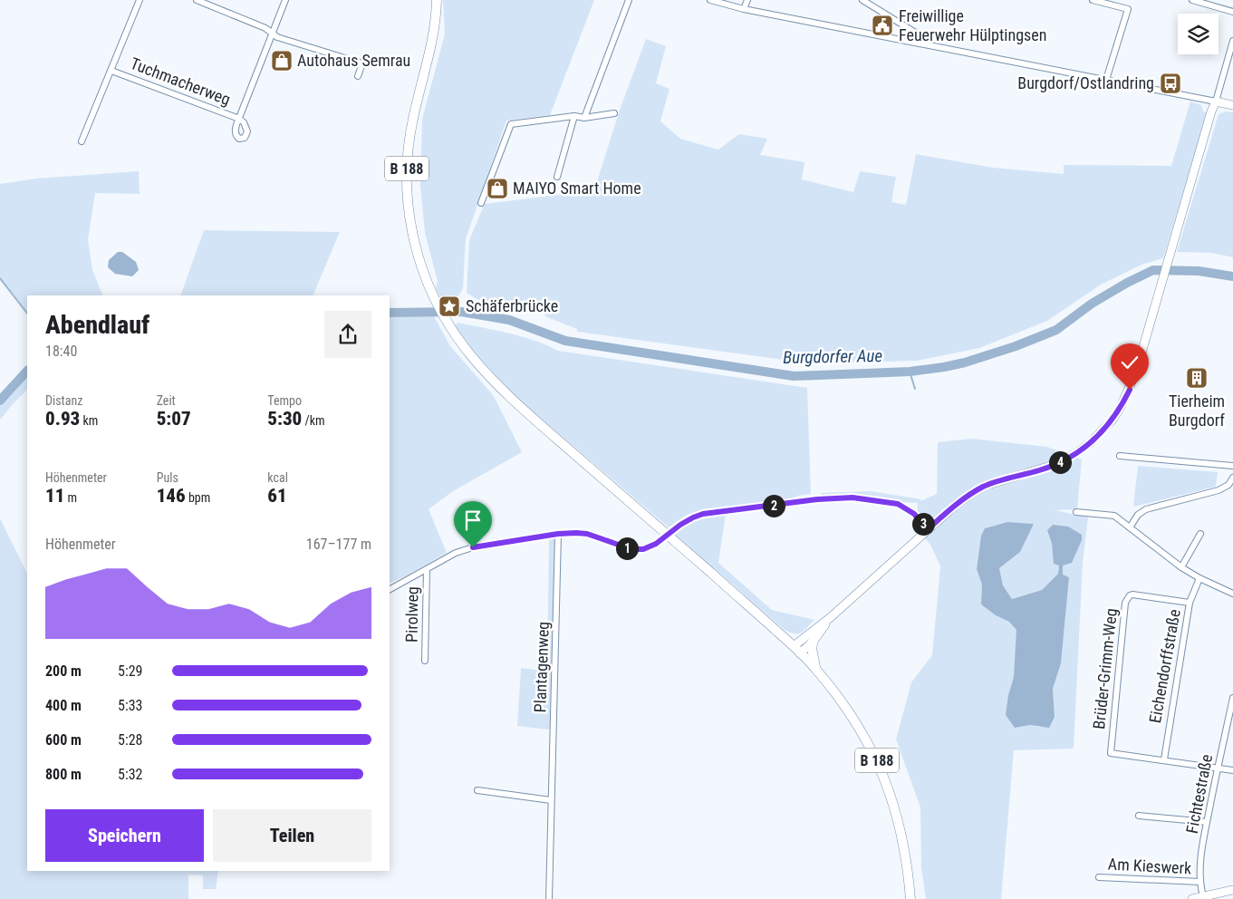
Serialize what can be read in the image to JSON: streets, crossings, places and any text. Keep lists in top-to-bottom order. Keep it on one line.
{"streets":{"main road":["B 188"],"street":["Tuchmacherweg","Pirolweg","Eichendorffstraße","Plantagenweg","Brüder-Grimm-Weg","Fichtestraße","Am Kieswerk"]},"crossings":[["Eichendorffstraße","Brüder-Grimm-Weg"],["Fichtestraße","Am Kieswerk"]],"water":["Burgdorfer Aue"],"places":{"public building":["Freiwillige Feuerwehr Hülptingsen"],"shop":["Autohaus Semrau","MAIYO Smart Home"],"bus stop":["Burgdorf/Ostlandring"],"place":["Schäferbrücke"],"building":["Tierheim Burgdorf"]},"page":{"heading":["Abendlauf","18:40"],"stats":[["Distanz","0.93 km"],["Zeit","5:07"],["Tempo","5:30 /km"],["Höhenmeter","11 m"],["Puls","146 bpm"],["kcal","61"]],"pins":["4","2","3","1"],"chart":["Höhenmeter","167–177 m"],"list":[{"name":"200 m","note":"5:29"},{"name":"400 m","note":"5:33"},{"name":"600 m","note":"5:28"},{"name":"800 m","note":"5:32"}],"buttons":["Speichern","Teilen"]}}
